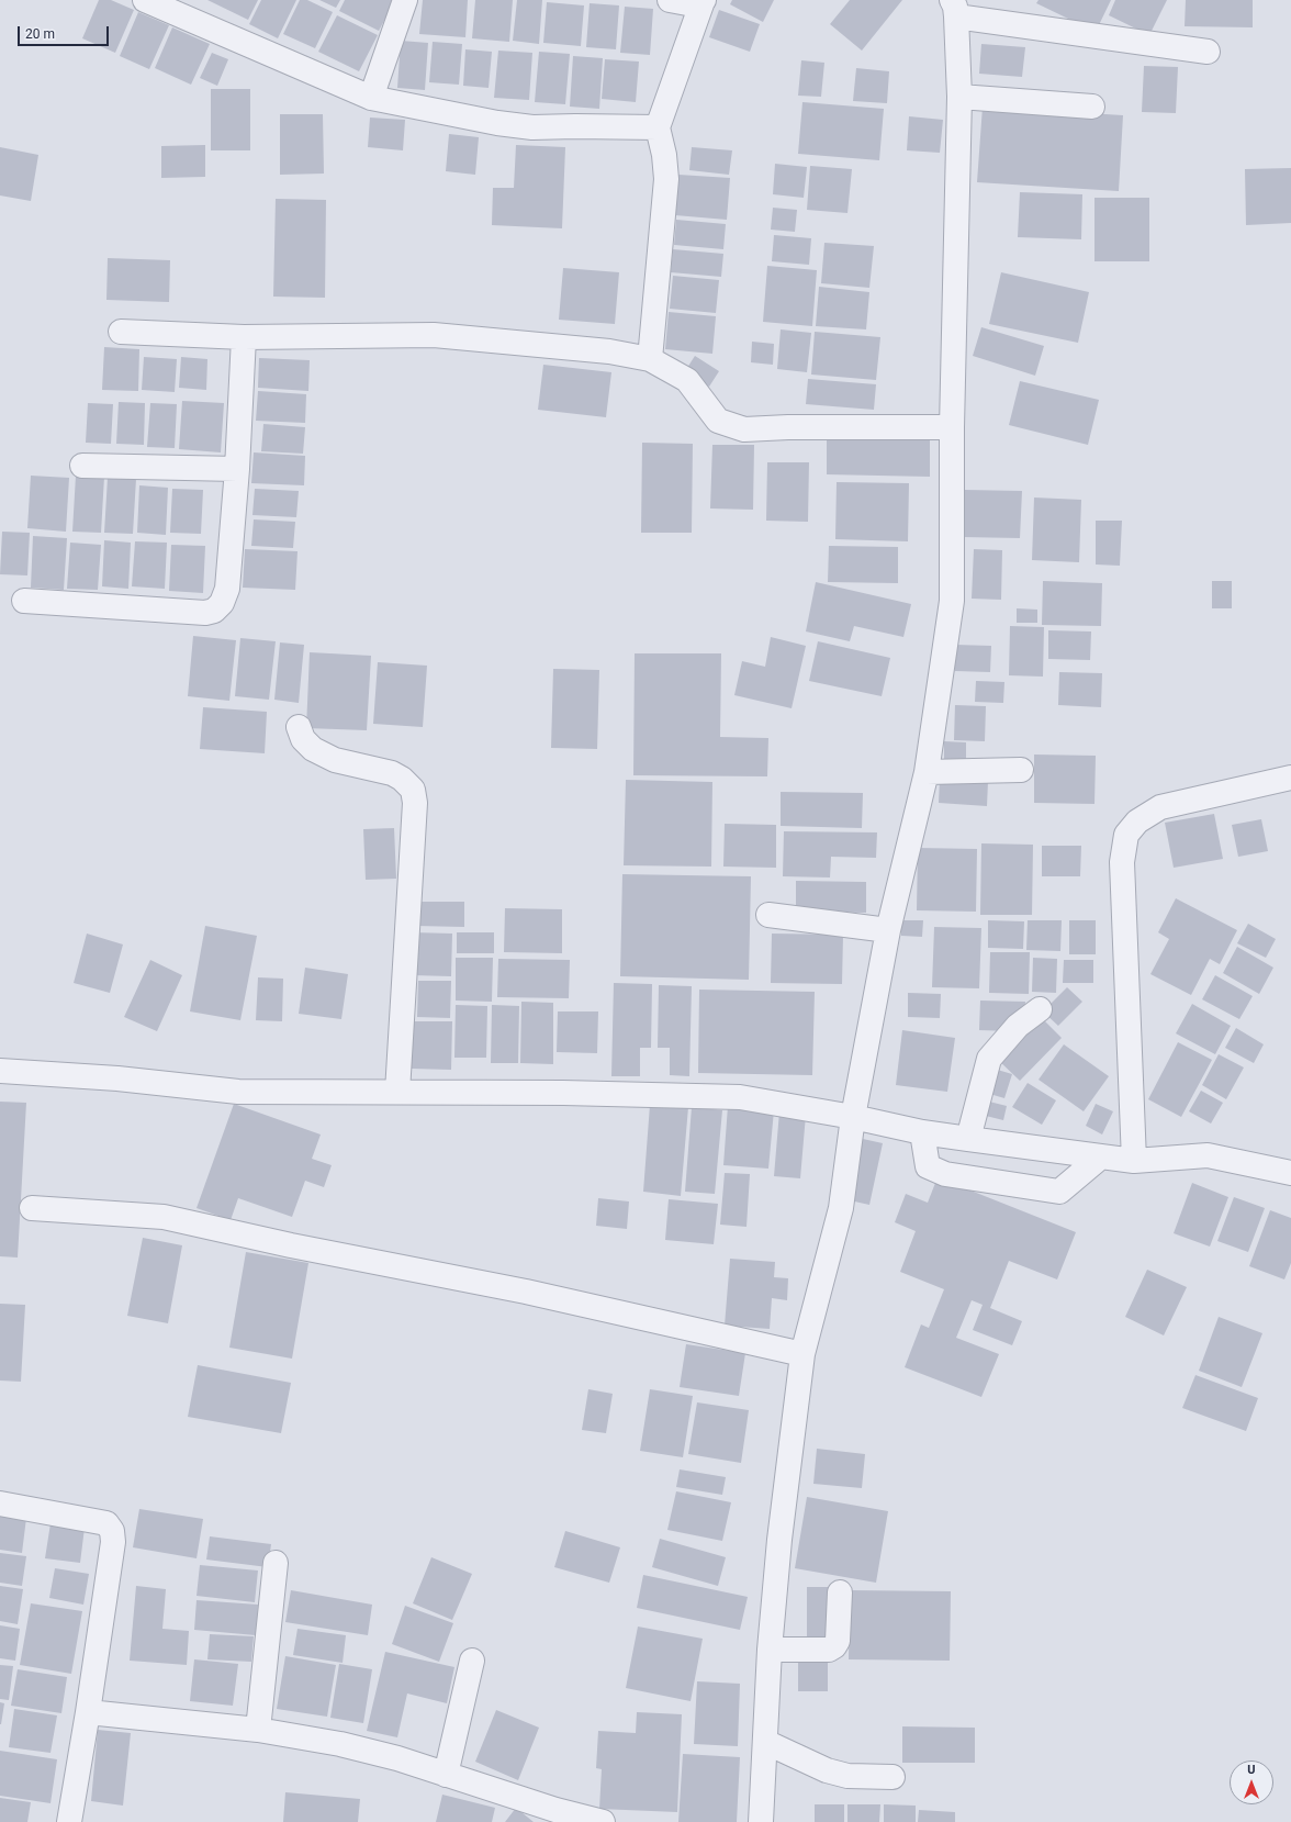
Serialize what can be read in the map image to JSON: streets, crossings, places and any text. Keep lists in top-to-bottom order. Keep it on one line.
{"scale_bar":"20 m","north":"top"}
